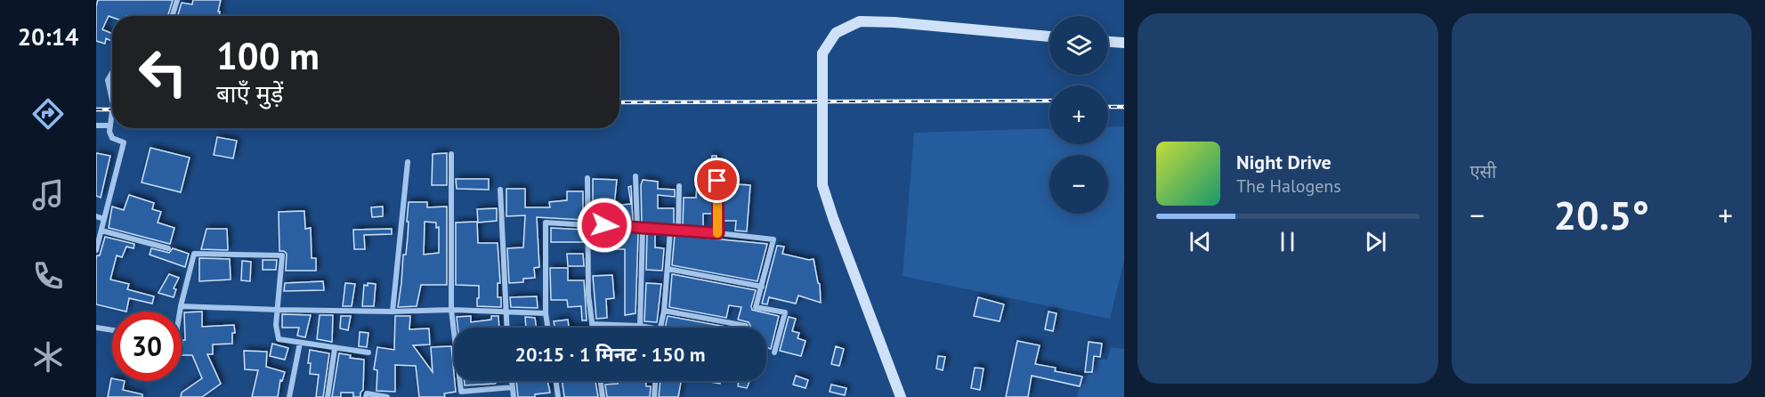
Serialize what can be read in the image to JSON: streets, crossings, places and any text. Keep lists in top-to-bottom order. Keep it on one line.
{"page":{"tabs":"20:14","tile":"एसी","map_buttons":["+","−"],"turn":["100 m","बाएँ मुड़ें"],"song":["Night Drive","The Halogens"],"heat":["−","20.5°","+"],"limit":"30","trip":"20:15 · 1 मिनट · 150 m"}}
